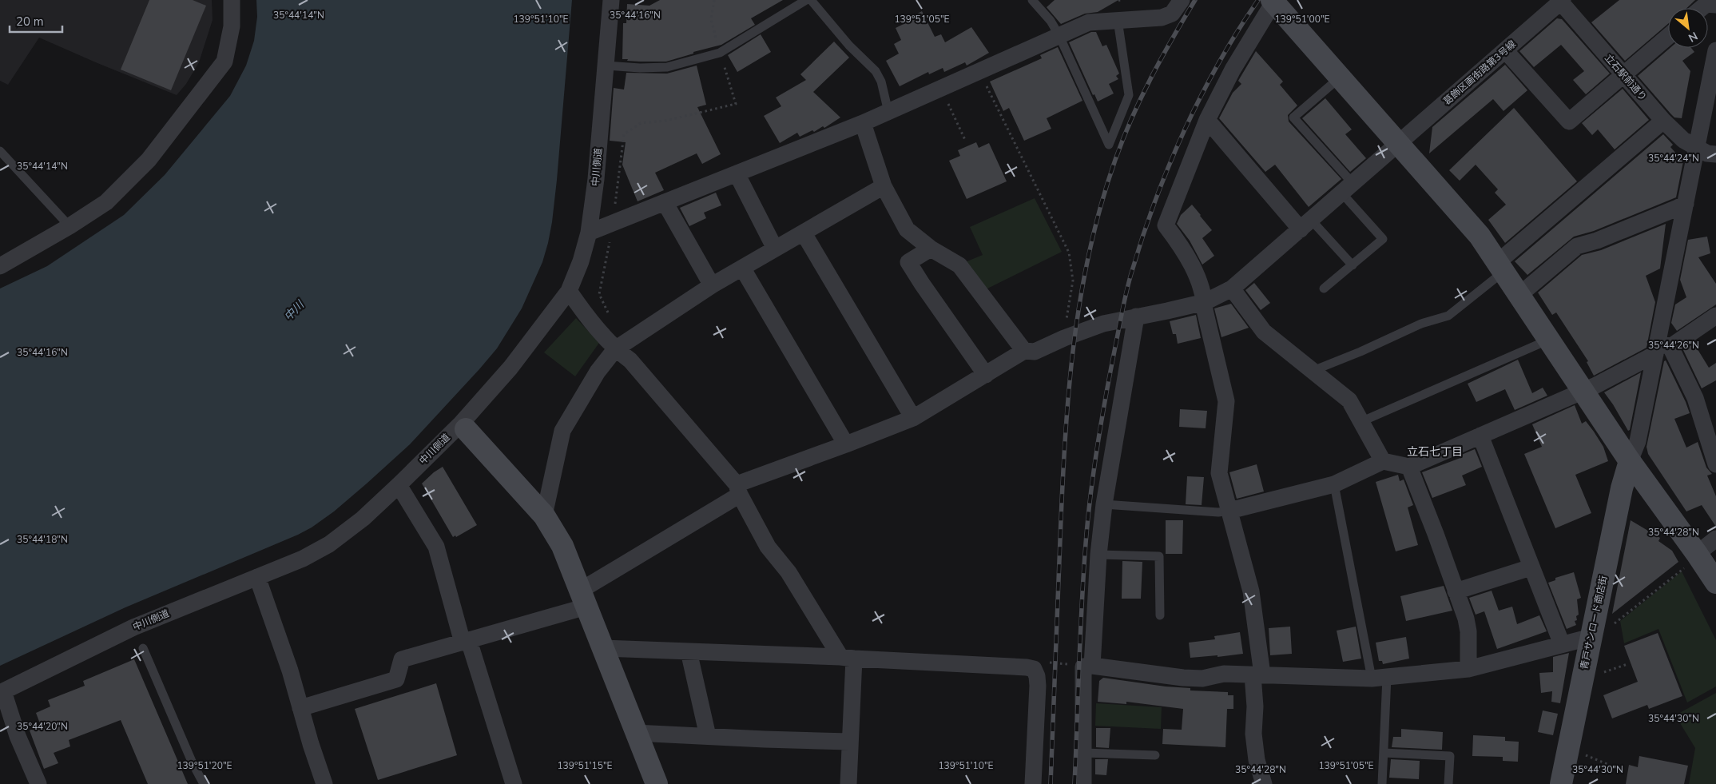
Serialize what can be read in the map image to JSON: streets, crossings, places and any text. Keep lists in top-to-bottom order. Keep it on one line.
{"streets":{"street":["葛飾区画街路第3号線","立石駅前通り","中川側道","青戸サンロード商店街"]},"crossings":[["葛飾区画街路第3号線","立石駅前通り"]],"districts":["立石七丁目"],"water":["中川"],"scale_bar":"20 m","north":"bottom right","coordinates":["35°44'14\"N","35°44'16\"N","139°51'10\"E","139°51'05\"E","139°51'00\"E","35°44'24\"N","35°44'26\"N","35°44'28\"N","35°44'18\"N","35°44'30\"N","35°44'20\"N","139°51'20\"E","139°51'15\"E"]}
